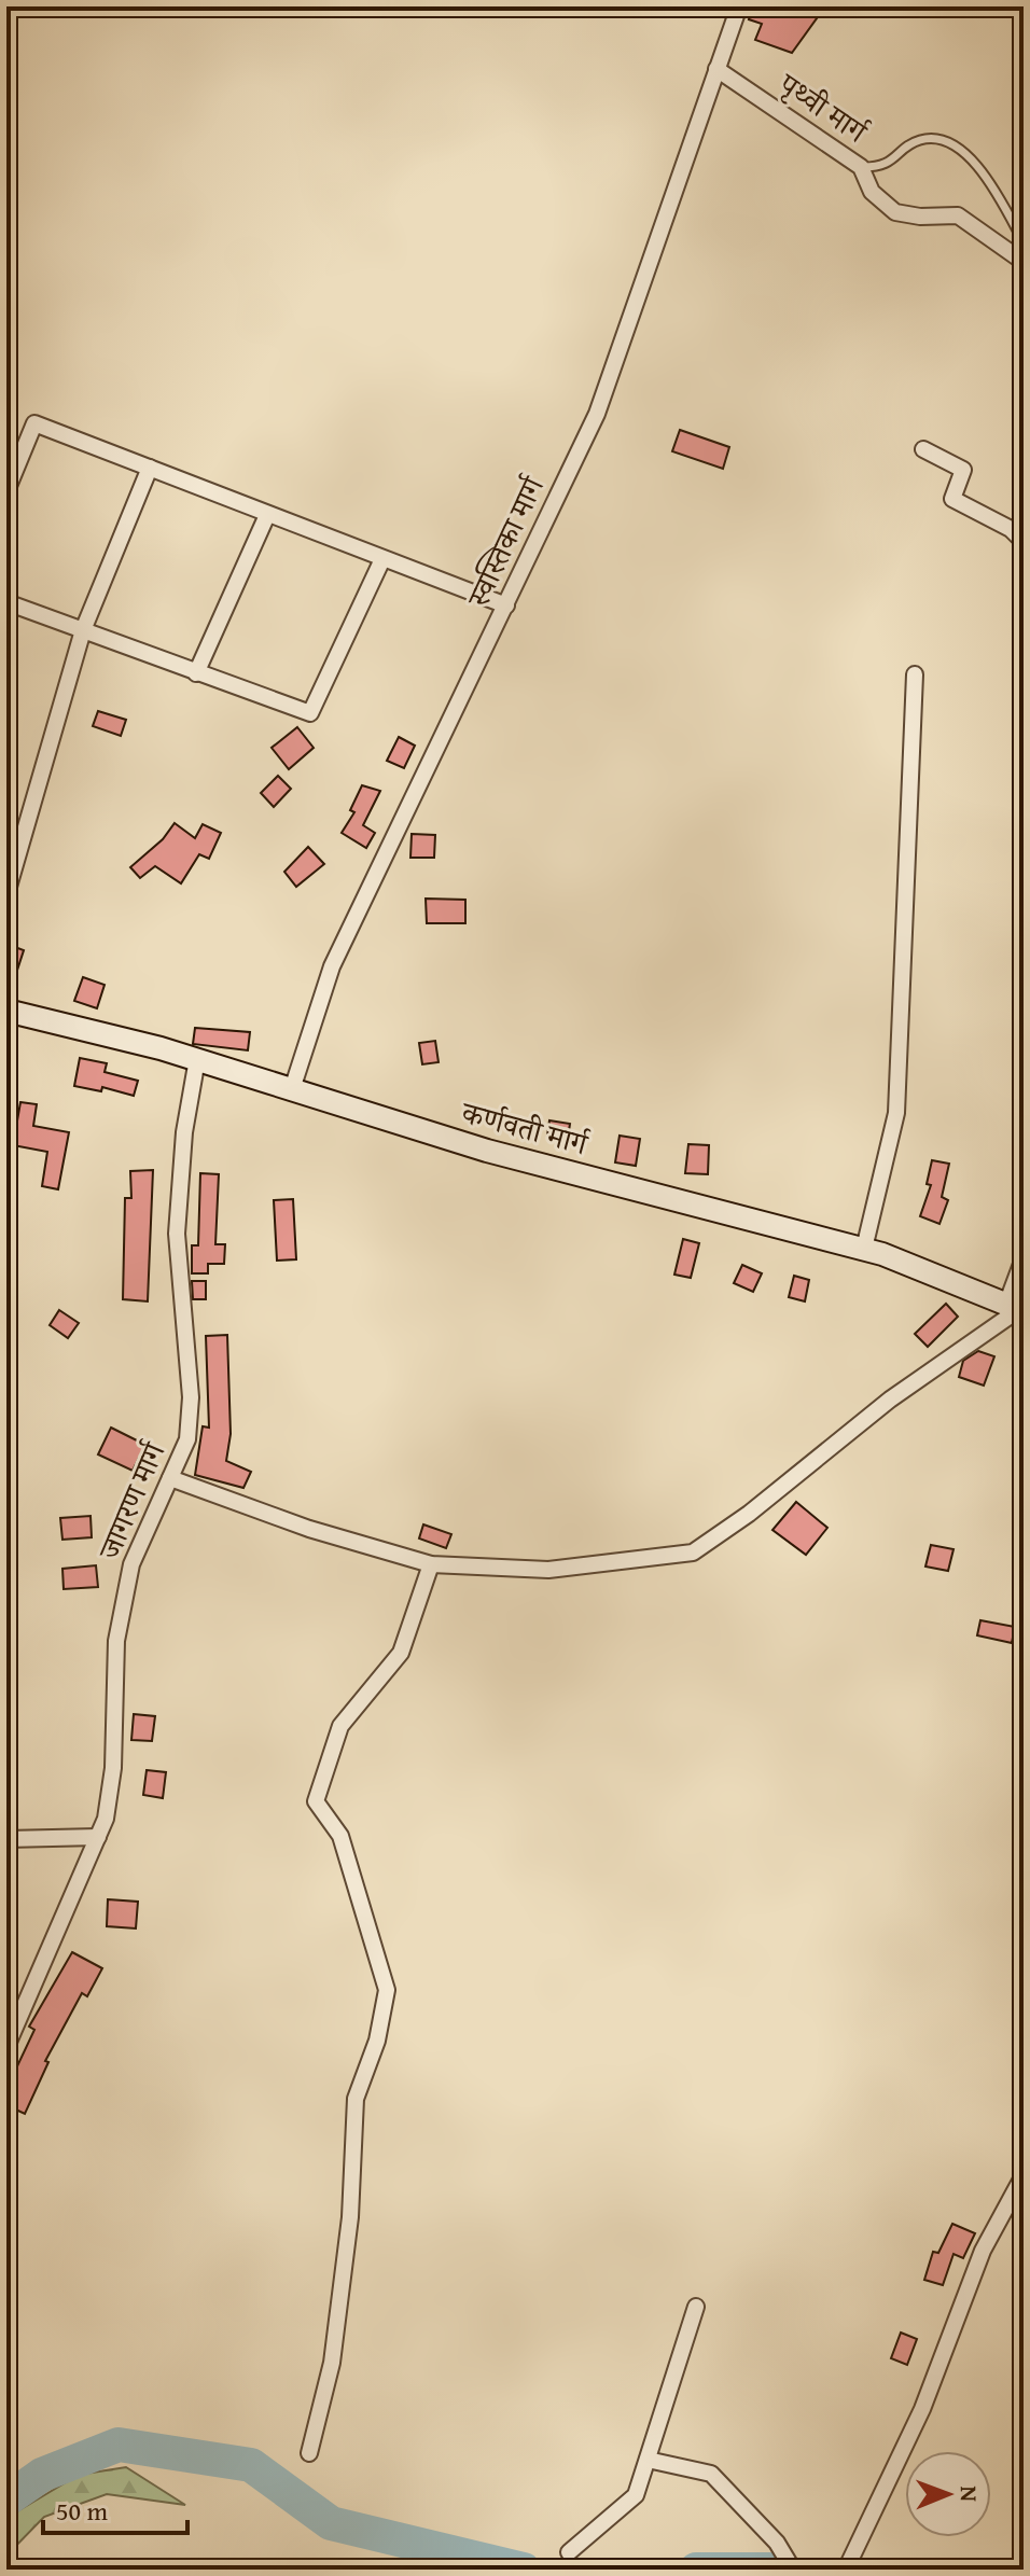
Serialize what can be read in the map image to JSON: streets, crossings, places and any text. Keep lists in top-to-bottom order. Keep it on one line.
{"streets":{"main road":["कर्णवती मार्ग"],"street":["पृथ्वी मार्ग","स्वस्तिका मार्ग","जागरण मार्ग"]},"crossings":[["पृथ्वी मार्ग","स्वस्तिका मार्ग"],["स्वस्तिका मार्ग","कर्णवती मार्ग"],["कर्णवती मार्ग","जागरण मार्ग"]],"scale_bar":"50 m","north":"right"}
